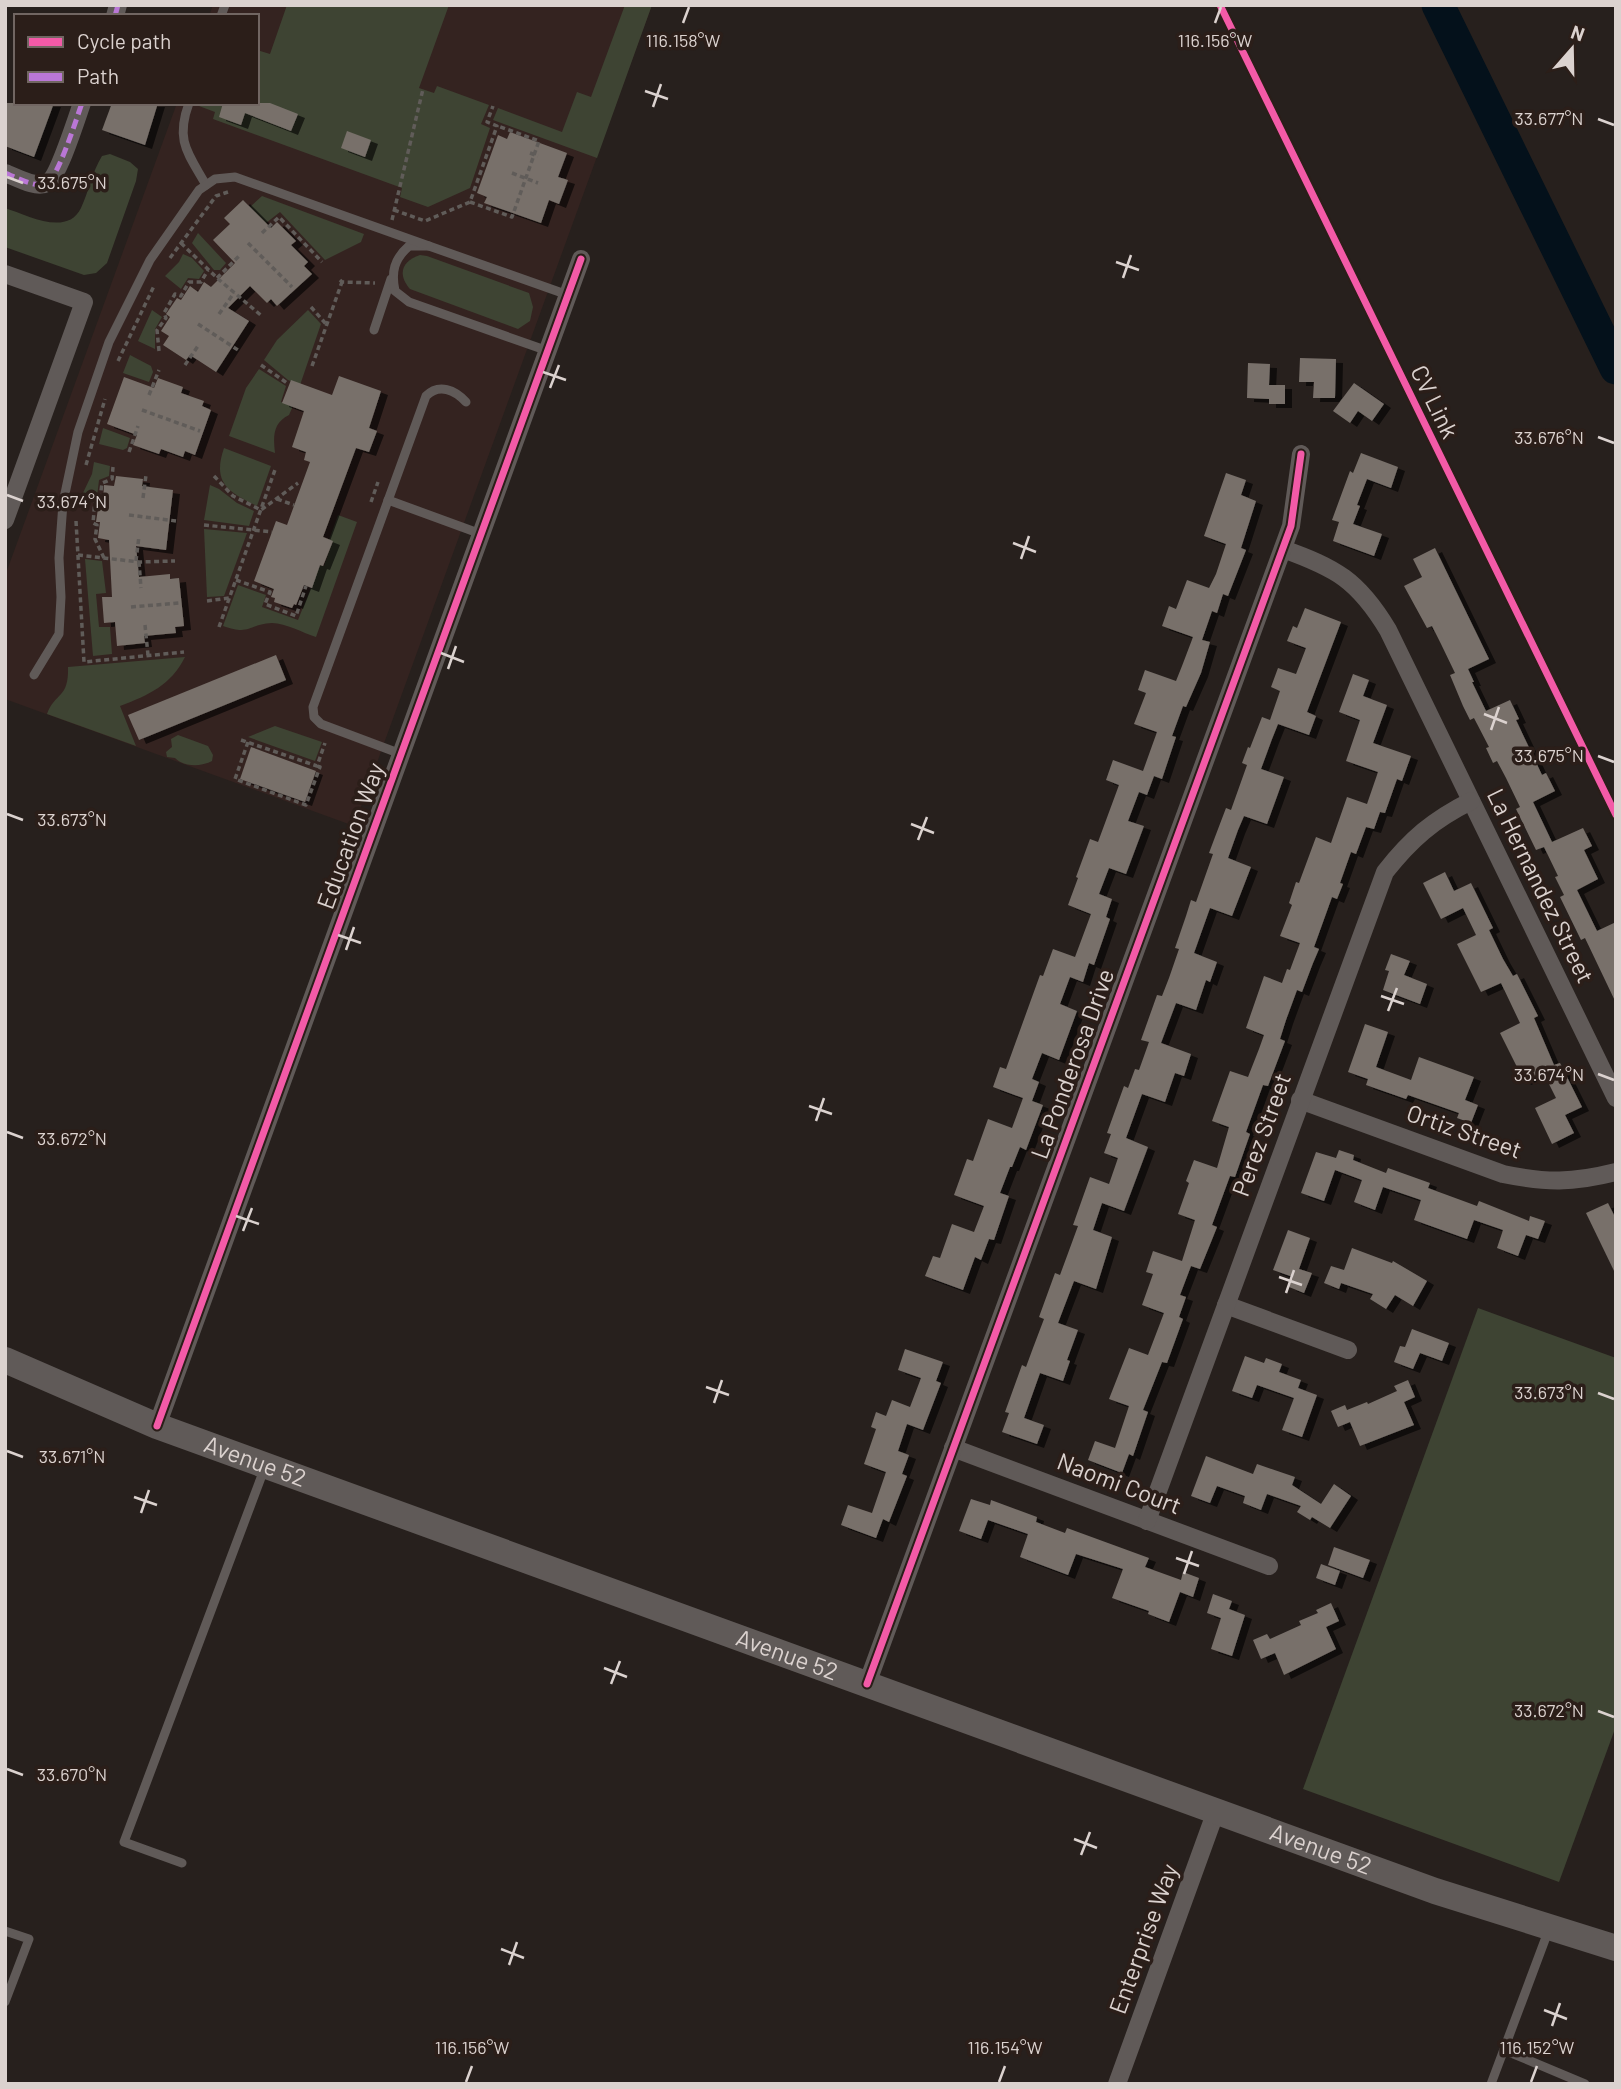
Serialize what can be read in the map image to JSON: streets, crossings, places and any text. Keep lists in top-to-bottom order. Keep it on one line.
{"streets":{"main road":["Avenue 52"],"street":["Education Way","La Hernandez Street","La Ponderosa Drive","Ortiz Street","Perez Street","Naomi Court","Enterprise Way"],"cycle path":["CV Link"]},"crossings":[["Education Way","Avenue 52"],["La Hernandez Street","La Ponderosa Drive"],["La Hernandez Street","Perez Street"],["La Ponderosa Drive","Avenue 52"],["La Ponderosa Drive","Naomi Court"],["Ortiz Street","Perez Street"],["Perez Street","Naomi Court"],["Avenue 52","Enterprise Way"]],"legend":["Cycle path","Path"],"north":"top","coordinates":["116.158°W","116.156°W","33.677°N","33.675°N","33.676°N","33.674°N","33.673°N","33.672°N","33.671°N","33.670°N","116.154°W","116.152°W"]}
